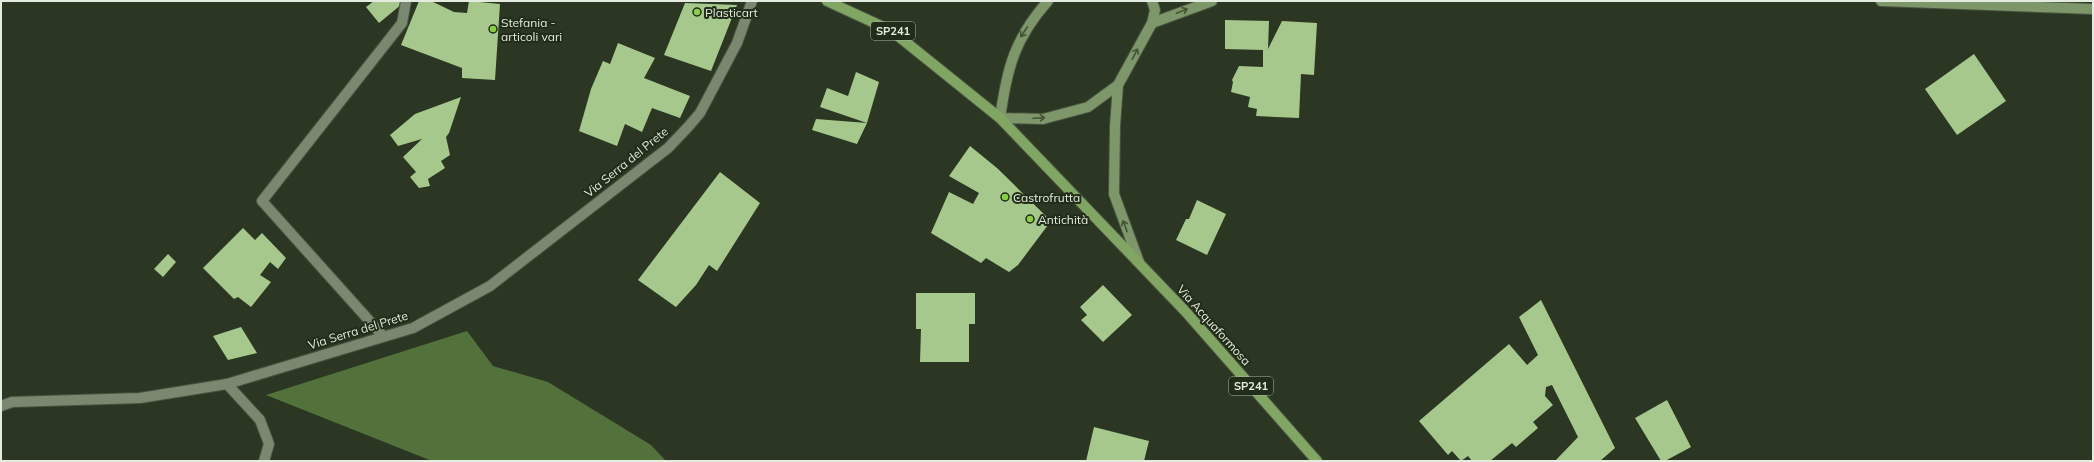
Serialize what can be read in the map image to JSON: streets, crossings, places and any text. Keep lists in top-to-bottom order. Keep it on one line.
{"streets":{"main road":["SP241","Via Acquaformosa"],"street":["Via Serra del Prete"]},"crossings":[["SP241","Via Acquaformosa"]],"places":["Plasticart","Stefania - articoli vari","Castrofrutta","Antichità"]}
